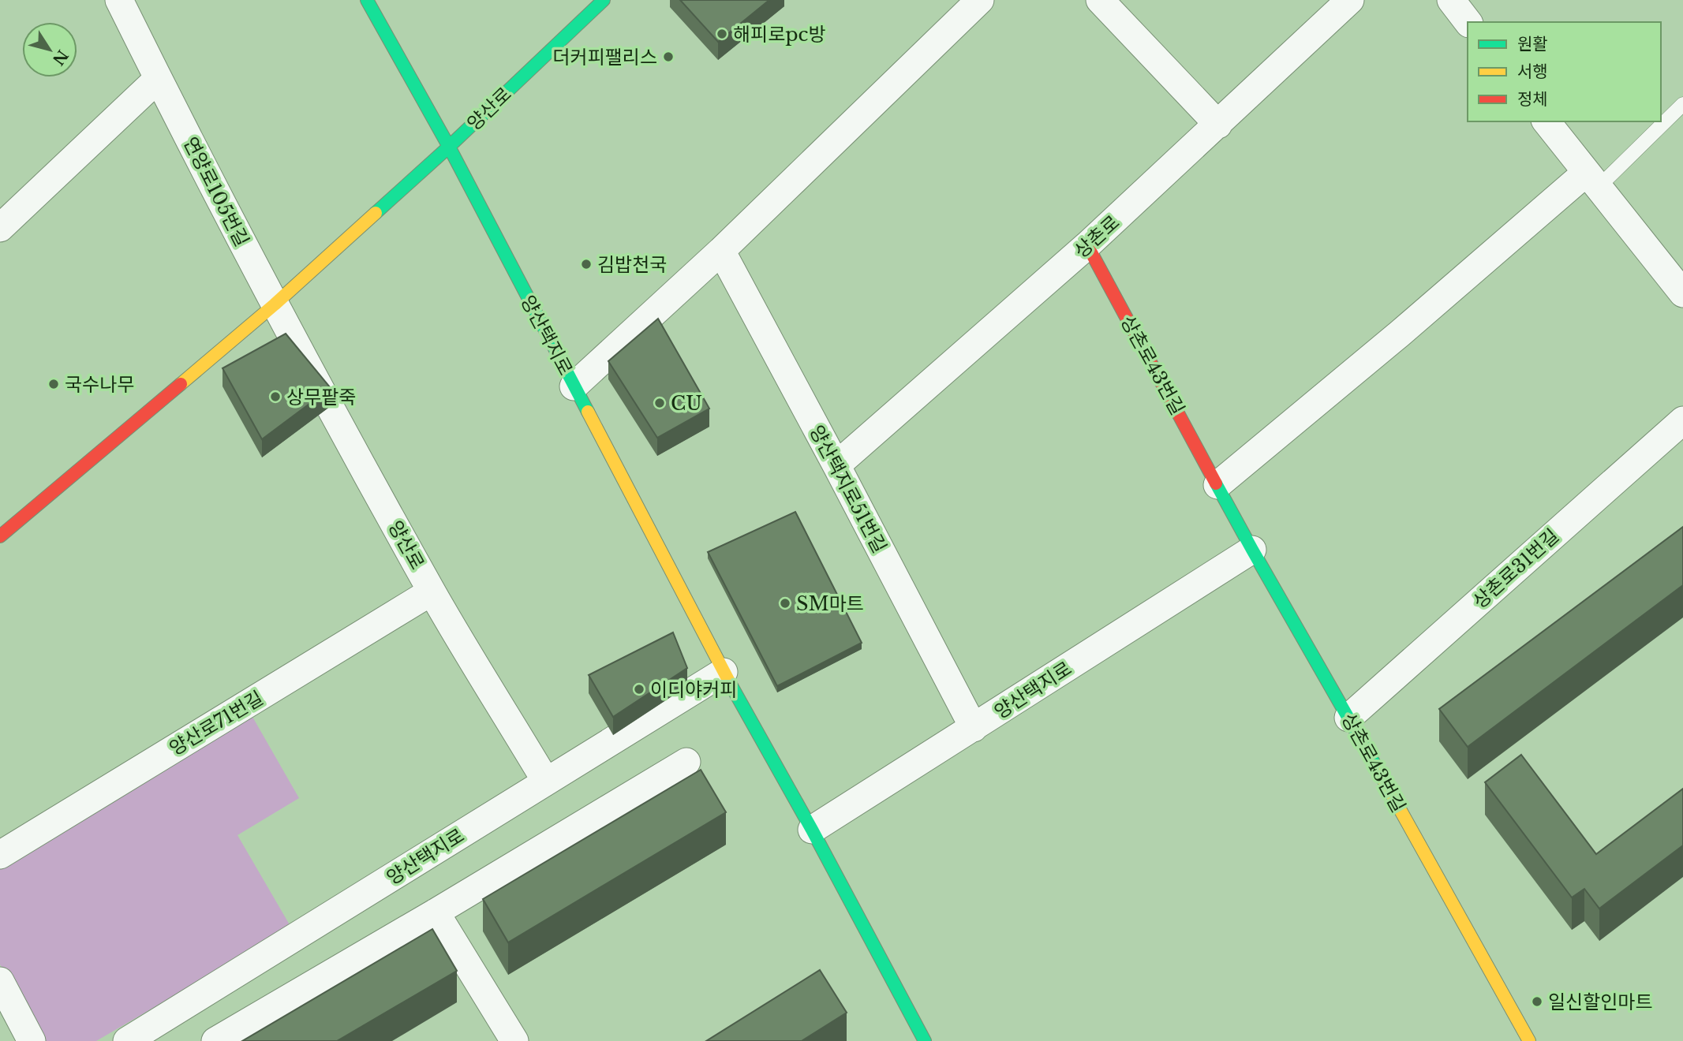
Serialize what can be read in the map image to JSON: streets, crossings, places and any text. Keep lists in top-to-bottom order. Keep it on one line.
{"streets":{"street":["양산로","연양로105번길","상촌로","양산택지로","상촌로43번길","양산택지로51번길","상촌로31번길","양산로71번길"]},"crossings":[["양산로","연양로105번길"],["양산로","양산택지로"],["양산로","양산로71번길"],["상촌로","상촌로43번길"],["상촌로","양산택지로51번길"],["양산택지로","상촌로43번길"],["양산택지로","양산택지로51번길"],["상촌로43번길","상촌로31번길"]],"places":["해피로pc방","더커피팰리스","김밥천국","국수나무","상무팥죽","CU","SM마트","이디야커피","일신할인마트"],"legend":["원활","서행","정체"],"north":"bottom right"}
